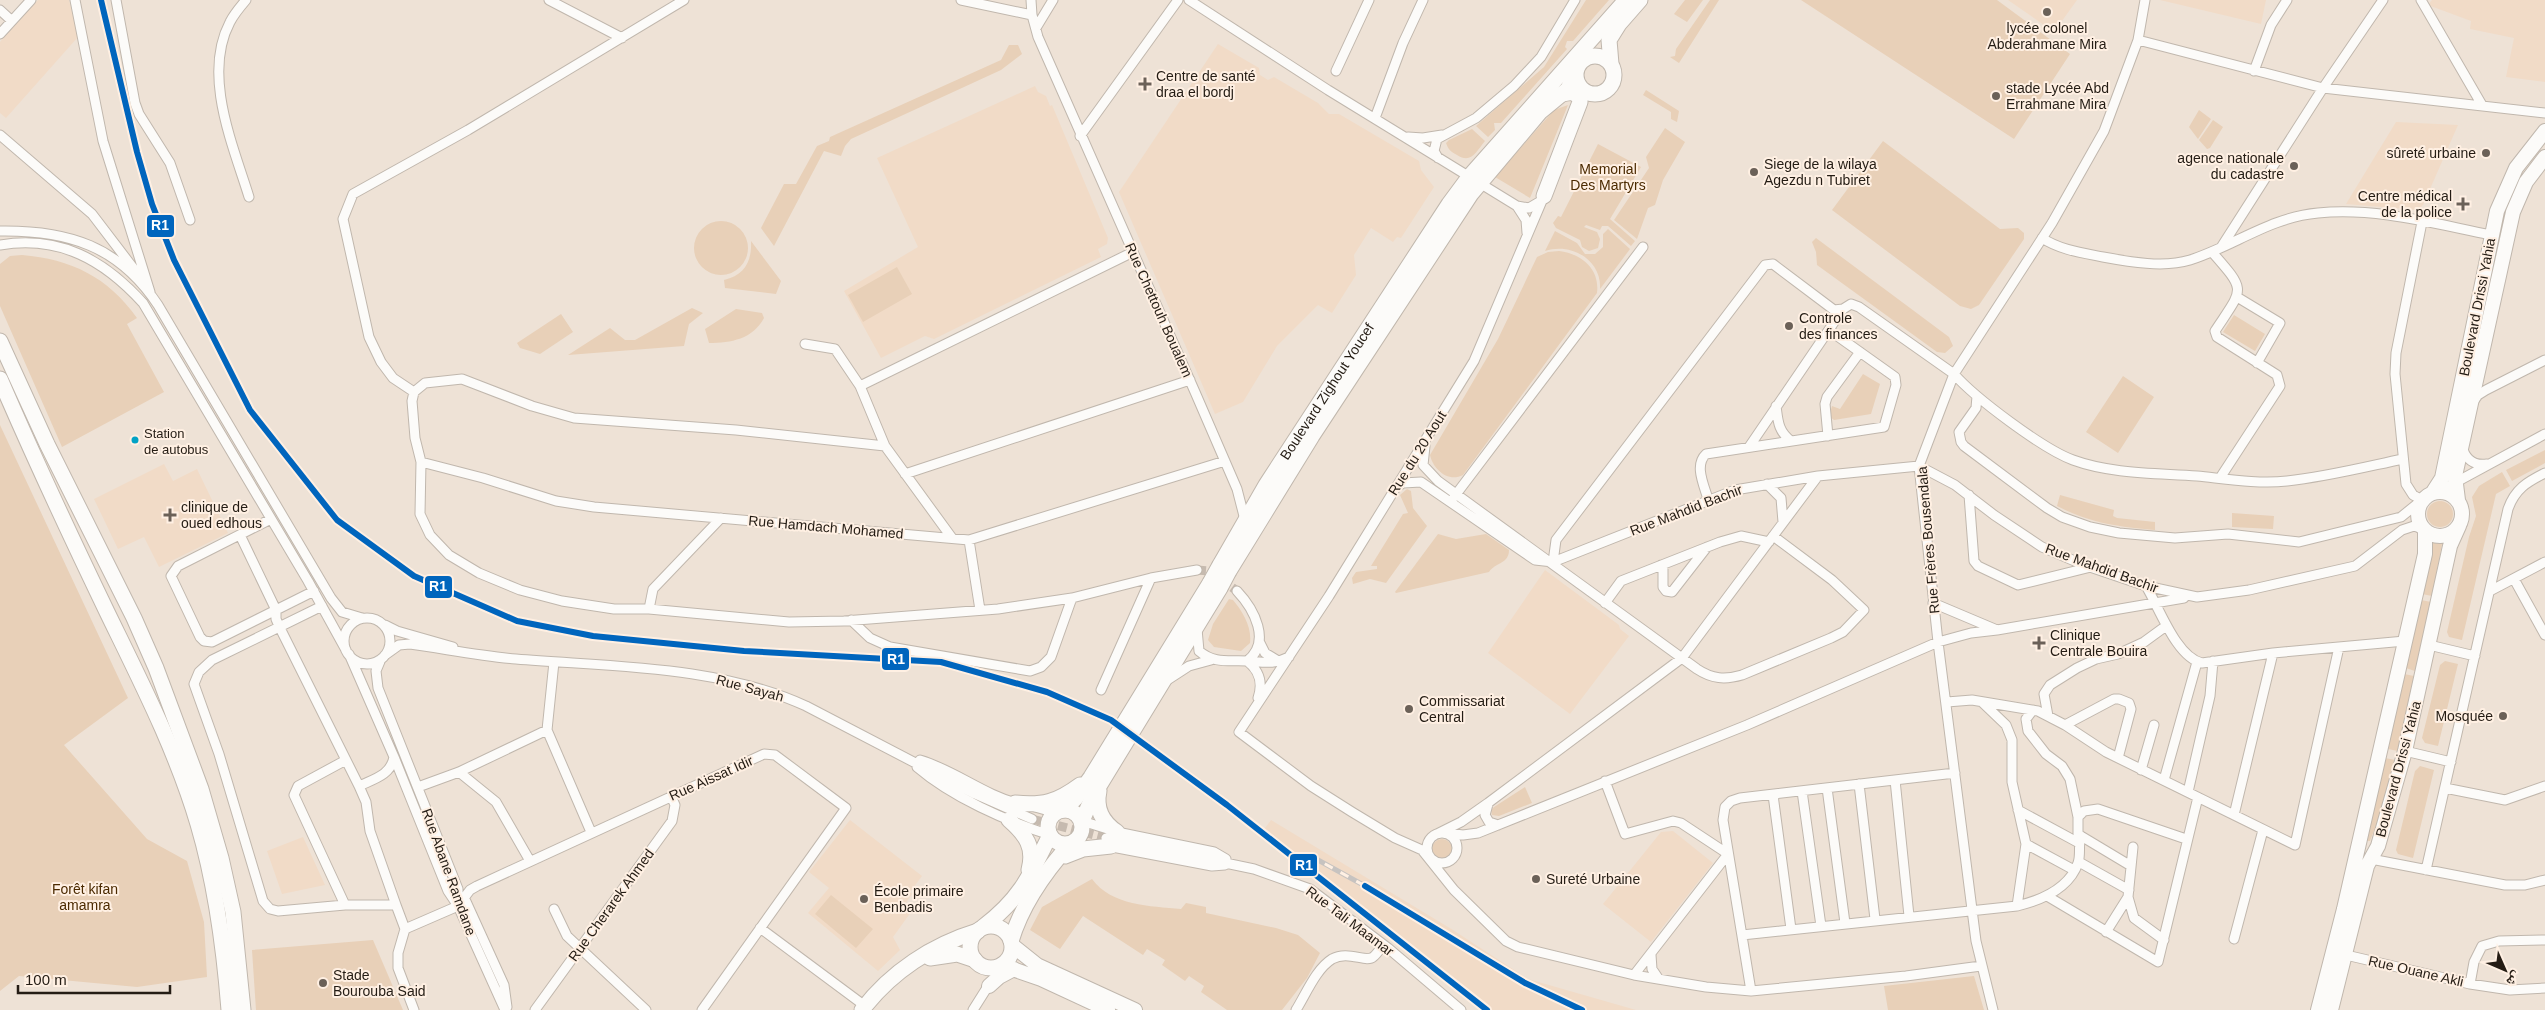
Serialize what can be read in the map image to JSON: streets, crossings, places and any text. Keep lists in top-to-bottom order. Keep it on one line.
{"streets":{"main road":["Boulevard Drissi Yahia","Boulevard Zighout Youcef"],"street":["Rue Chettouh Boualem","Rue du 20 Aout","Rue Mahdid Bachir","Rue Hamdach Mohamed","Rue Frères Bousendala","Rue Sayah","Rue Aissat Idir","Rue Abane Ramdane","Rue Cherarek Ahmed","Rue Tali Maamar","Rue Ouane Akli"]},"crossings":[["Boulevard Drissi Yahia","Rue Mahdid Bachir"],["Boulevard Drissi Yahia","Rue Ouane Akli"],["Rue Chettouh Boualem","Boulevard Zighout Youcef"],["Rue Chettouh Boualem","Rue Hamdach Mohamed"],["Rue Mahdid Bachir","Rue Frères Bousendala"],["Rue Sayah","Rue Abane Ramdane"],["Rue Aissat Idir","Rue Cherarek Ahmed"]],"parks":["Memorial Des Martyrs","Forêt kifan amamra"],"places":{"other":["lycée colonel Abderahmane Mira","stade Lycée Abd Errahmane Mira","sûreté urbaine","agence nationale du cadastre","Siege de la wilaya Agezdu n Tubiret","Controle des finances","Station de autobus","Commissariat Central","Mosquée","Sureté Urbaine","École primaire Benbadis","Stade Bourouba Said"],"health":["Centre de santé draa el bordj","Centre médical de la police","clinique de oued edhous","Clinique Centrale Bouira"]},"lines":["transit line R1"],"scale_bar":"100 m","north":"bottom right"}
